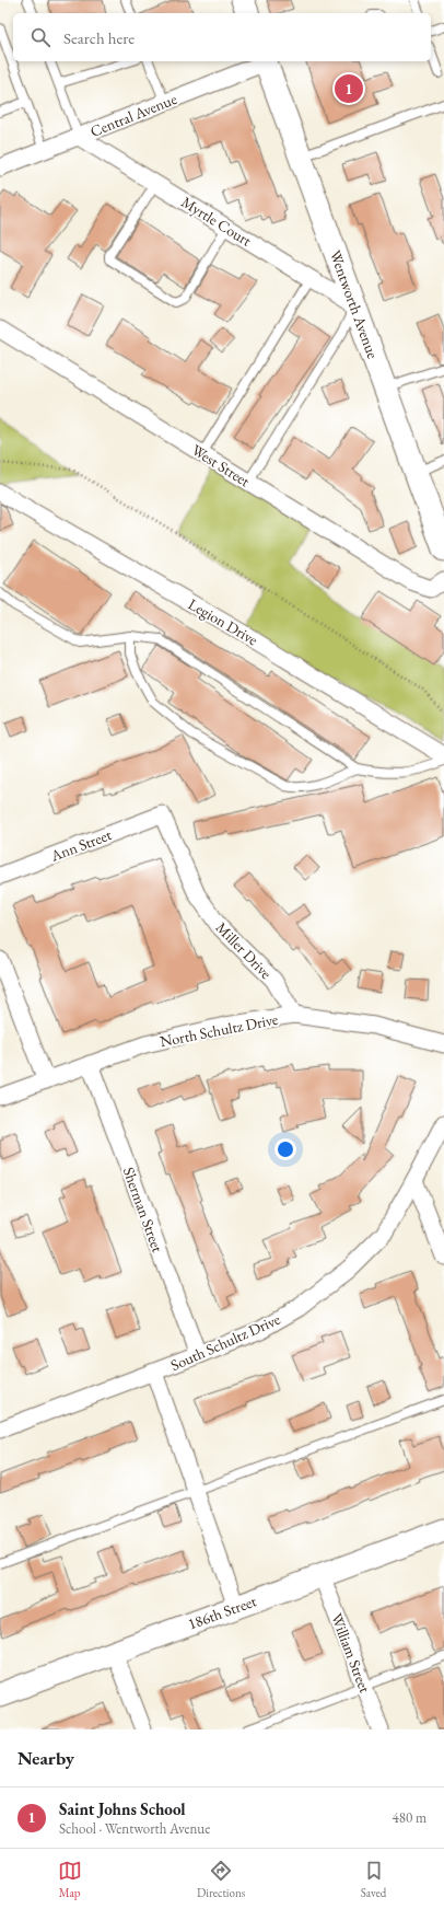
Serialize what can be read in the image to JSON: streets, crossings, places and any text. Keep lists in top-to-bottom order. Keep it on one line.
{"streets":{"street":["Central Avenue","Myrtle Court","Wentworth Avenue","West Street","Legion Drive","Ann Street","Miller Drive","North Schultz Drive","Sherman Street","South Schultz Drive","186th Street","William Street"]},"crossings":[["Central Avenue","Myrtle Court"],["Myrtle Court","Wentworth Avenue"],["Ann Street","Miller Drive"],["Miller Drive","North Schultz Drive"],["North Schultz Drive","Sherman Street"],["Sherman Street","South Schultz Drive"],["186th Street","William Street"]],"page":{"search":"Search here","pins":"1","heading":"Nearby","list":[{"mark":"1","name":"Saint Johns School","note":"School · Wentworth Avenue","value":"480 m"}],"nav":["Map","Directions","Saved"]}}
